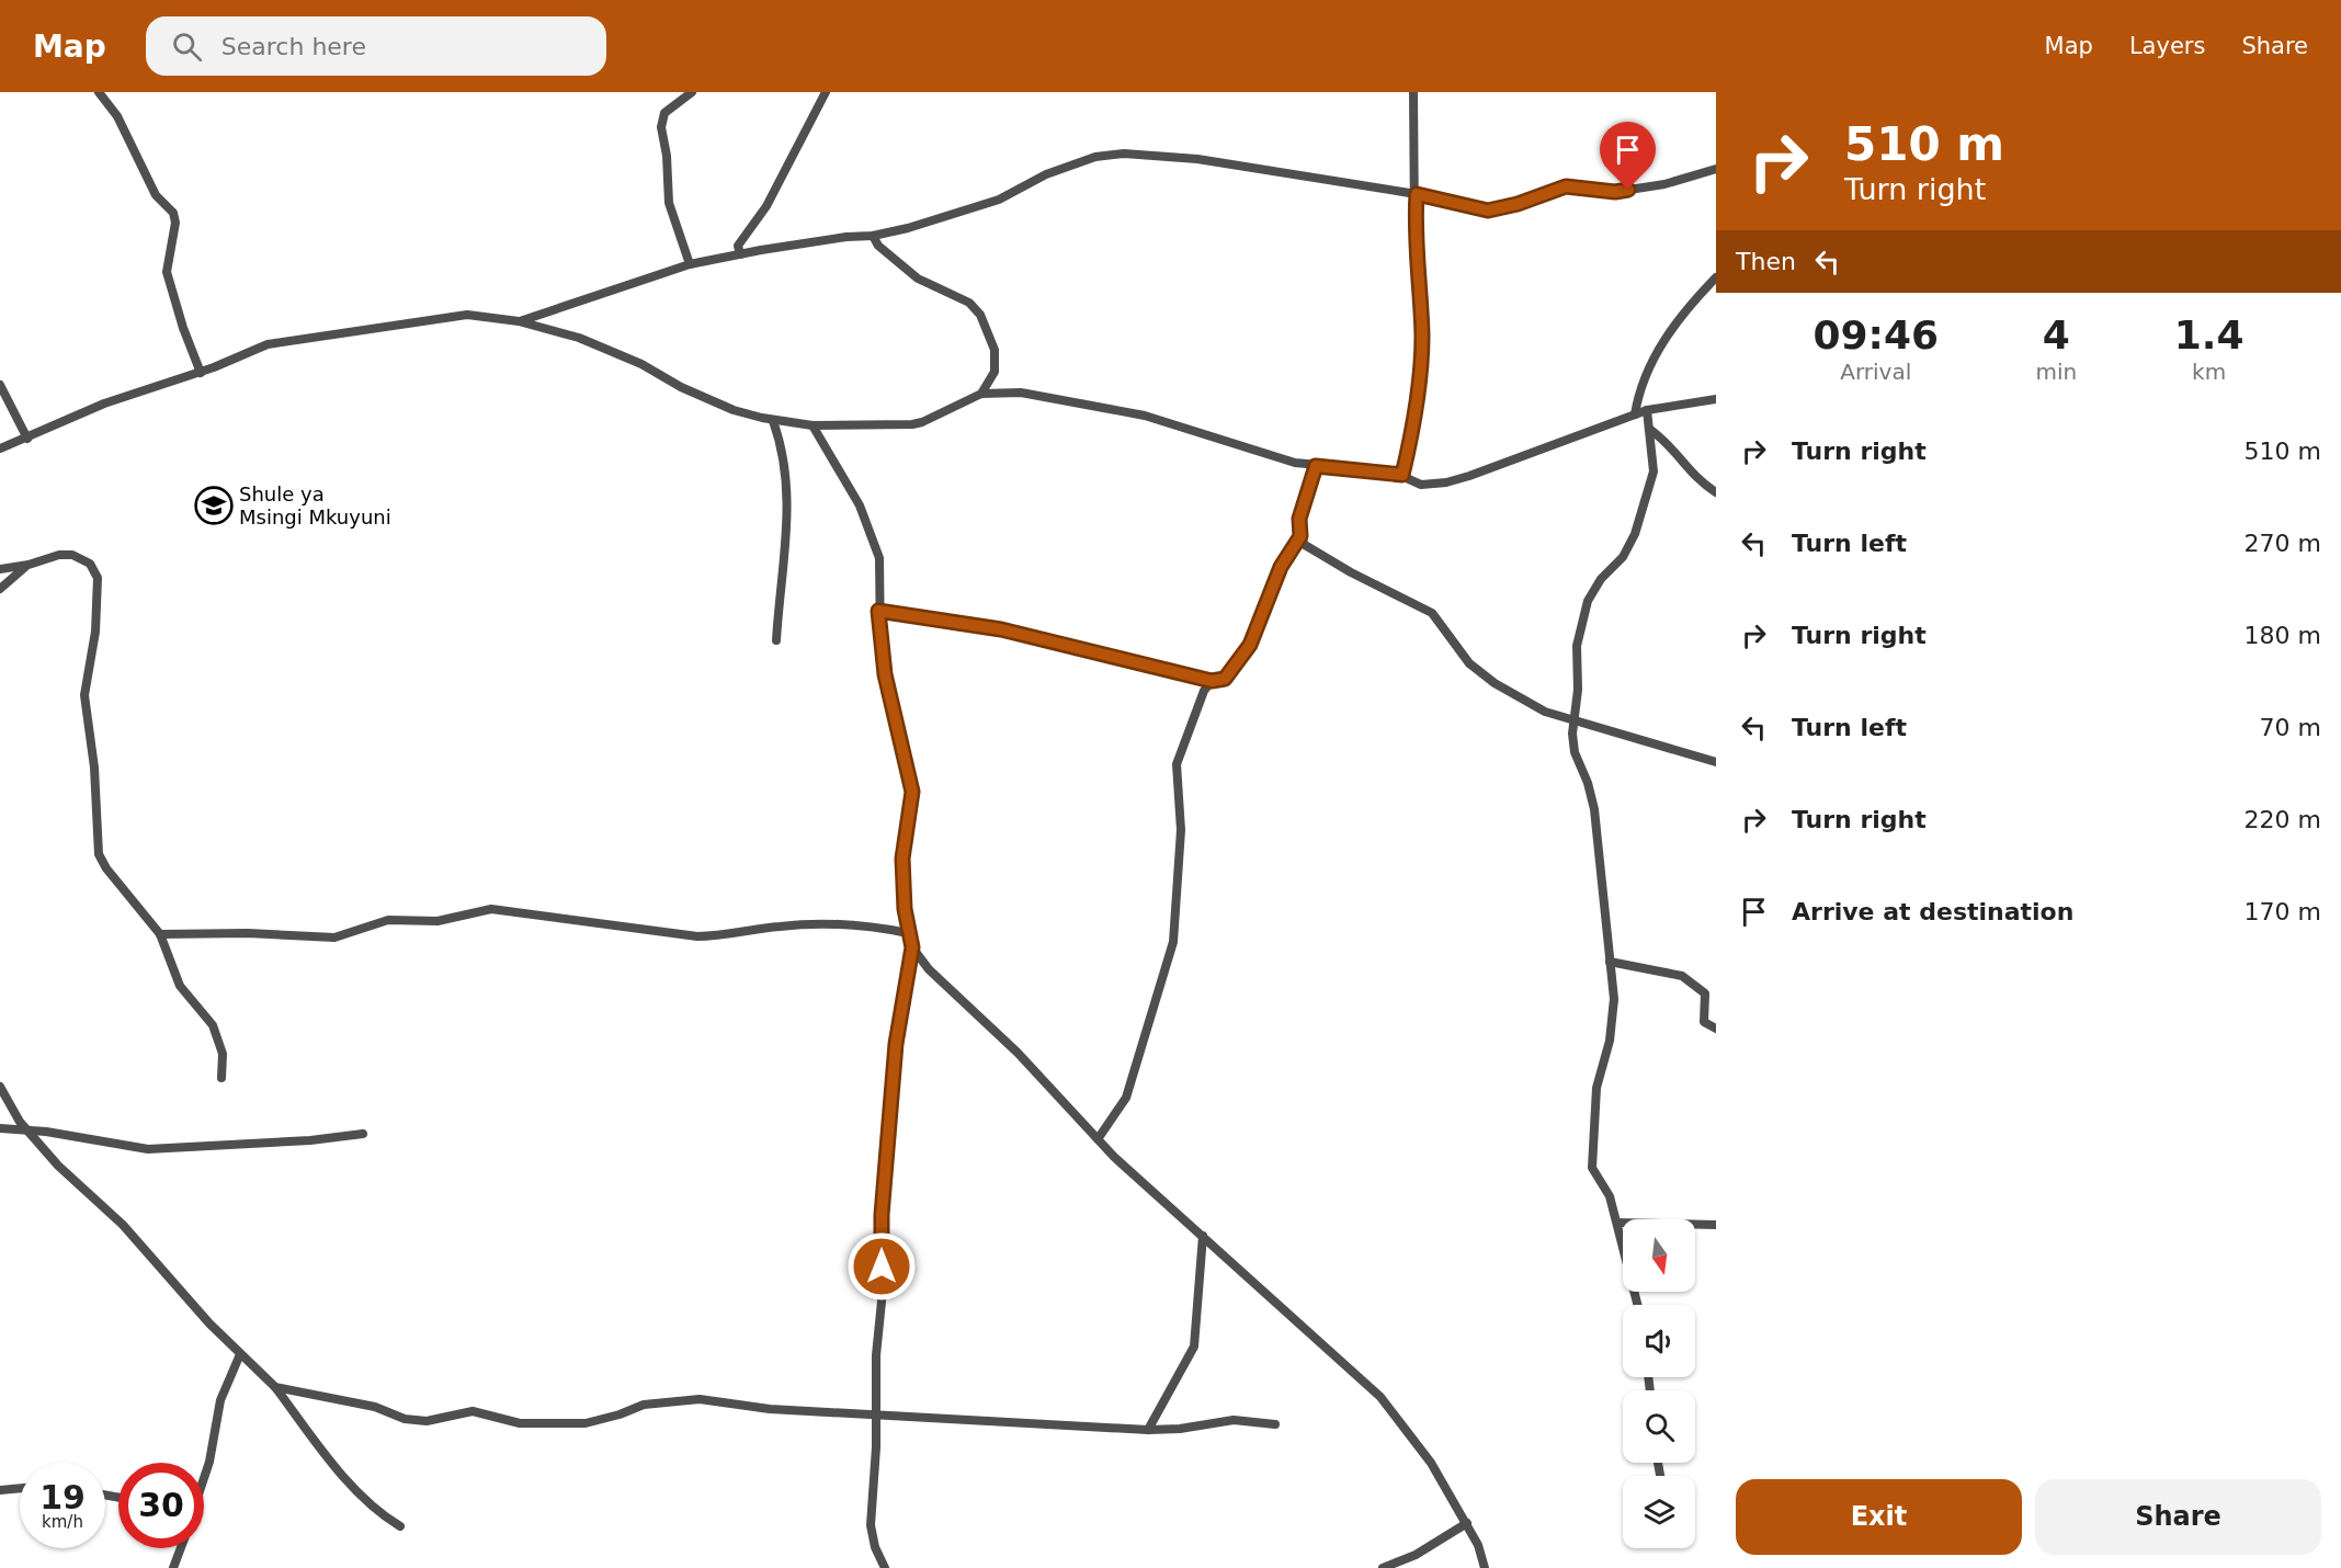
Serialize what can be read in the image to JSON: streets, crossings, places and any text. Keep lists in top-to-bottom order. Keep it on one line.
{"places":{"school or university":["Shule ya Msingi Mkuyuni"]},"north":"bottom","page":{"header":"Map","search":"Search here","nav":["Map","Layers","Share"],"turn":["510 m","Turn right"],"then":"Then","eta":["09:46","Arrival","4","min","1.4","km"],"list":[{"name":"Turn right","value":"510 m"},{"name":"Turn left","value":"270 m"},{"name":"Turn right","value":"180 m"},{"name":"Turn left","value":"70 m"},{"name":"Turn right","value":"220 m"},{"name":"Arrive at destination","value":"170 m"}],"speed":"19 km/h","limit":"30","buttons":["Exit","Share"]}}
